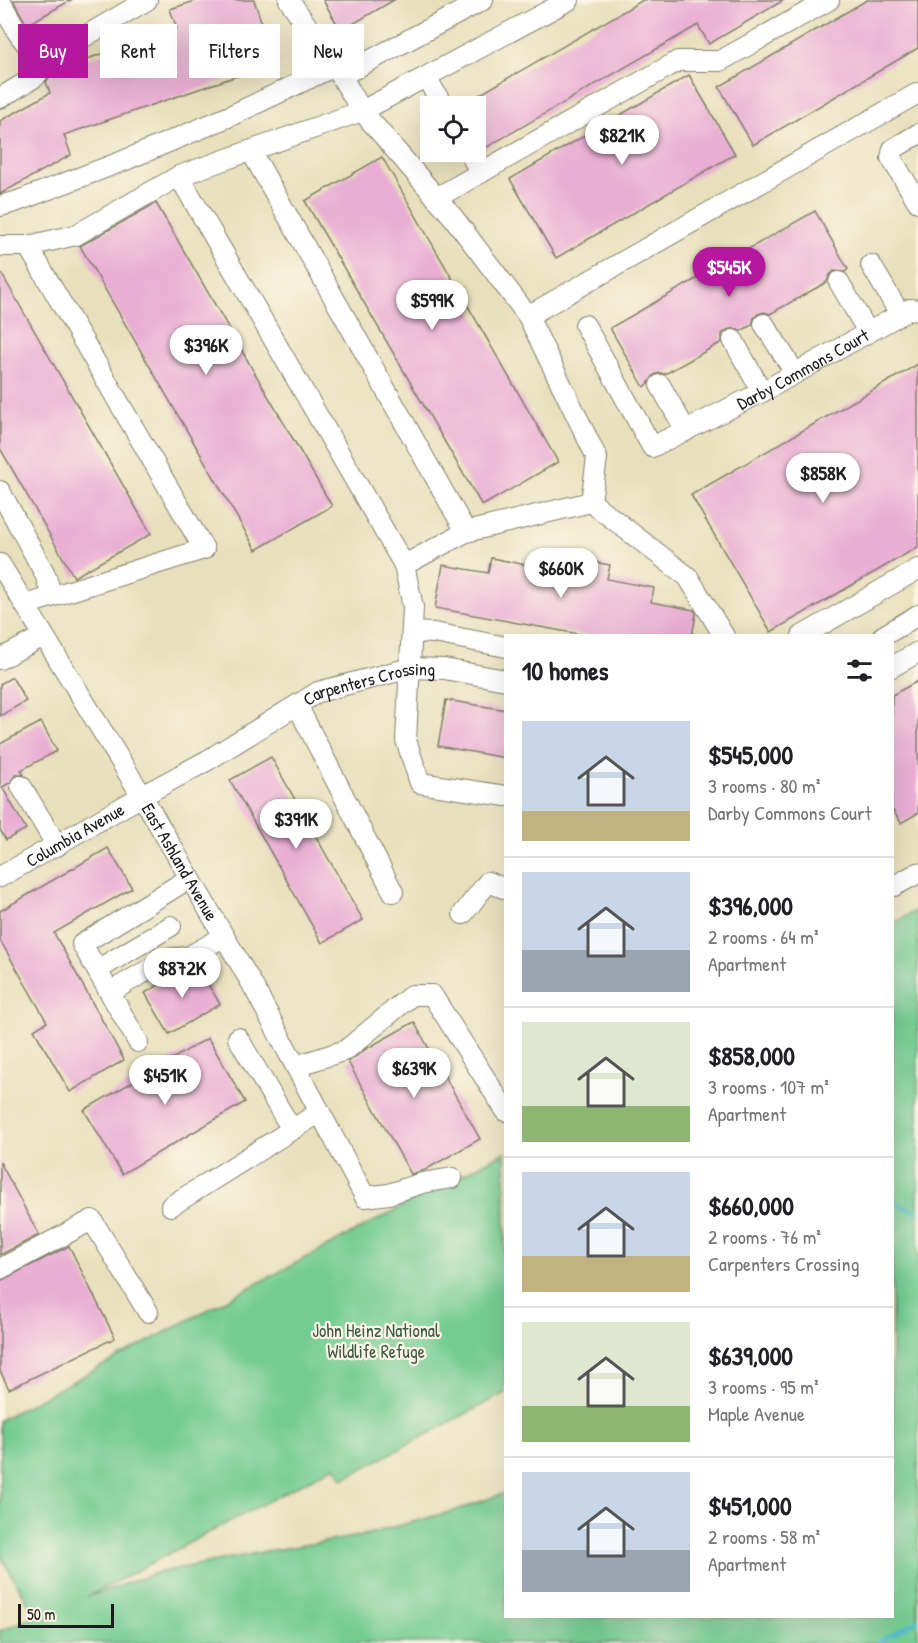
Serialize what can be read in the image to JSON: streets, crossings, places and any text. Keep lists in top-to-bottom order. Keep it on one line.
{"streets":{"street":["Darby Commons Court","Carpenters Crossing","Columbia Avenue","East Ashland Avenue"]},"crossings":[["Carpenters Crossing","Columbia Avenue"],["Columbia Avenue","East Ashland Avenue"]],"parks":["John Heinz National Wildlife Refuge"],"scale_bar":"50 m","page":{"chip":["Buy","Rent","Filters","New"],"price":["$821K","$545K","$599K","$396K","$858K","$660K","$391K","$872K","$639K","$451K"],"heading":"10 homes","list":[{"name":"$545,000","note":"3 rooms · 80 m² · Darby Commons Court"},{"name":"$396,000","note":"2 rooms · 64 m² · Apartment"},{"name":"$858,000","note":"3 rooms · 107 m² · Apartment"},{"name":"$660,000","note":"2 rooms · 76 m² · Carpenters Crossing"},{"name":"$639,000","note":"3 rooms · 95 m² · Maple Avenue"},{"name":"$451,000","note":"2 rooms · 58 m² · Apartment"}],"scale":"50 m"}}
